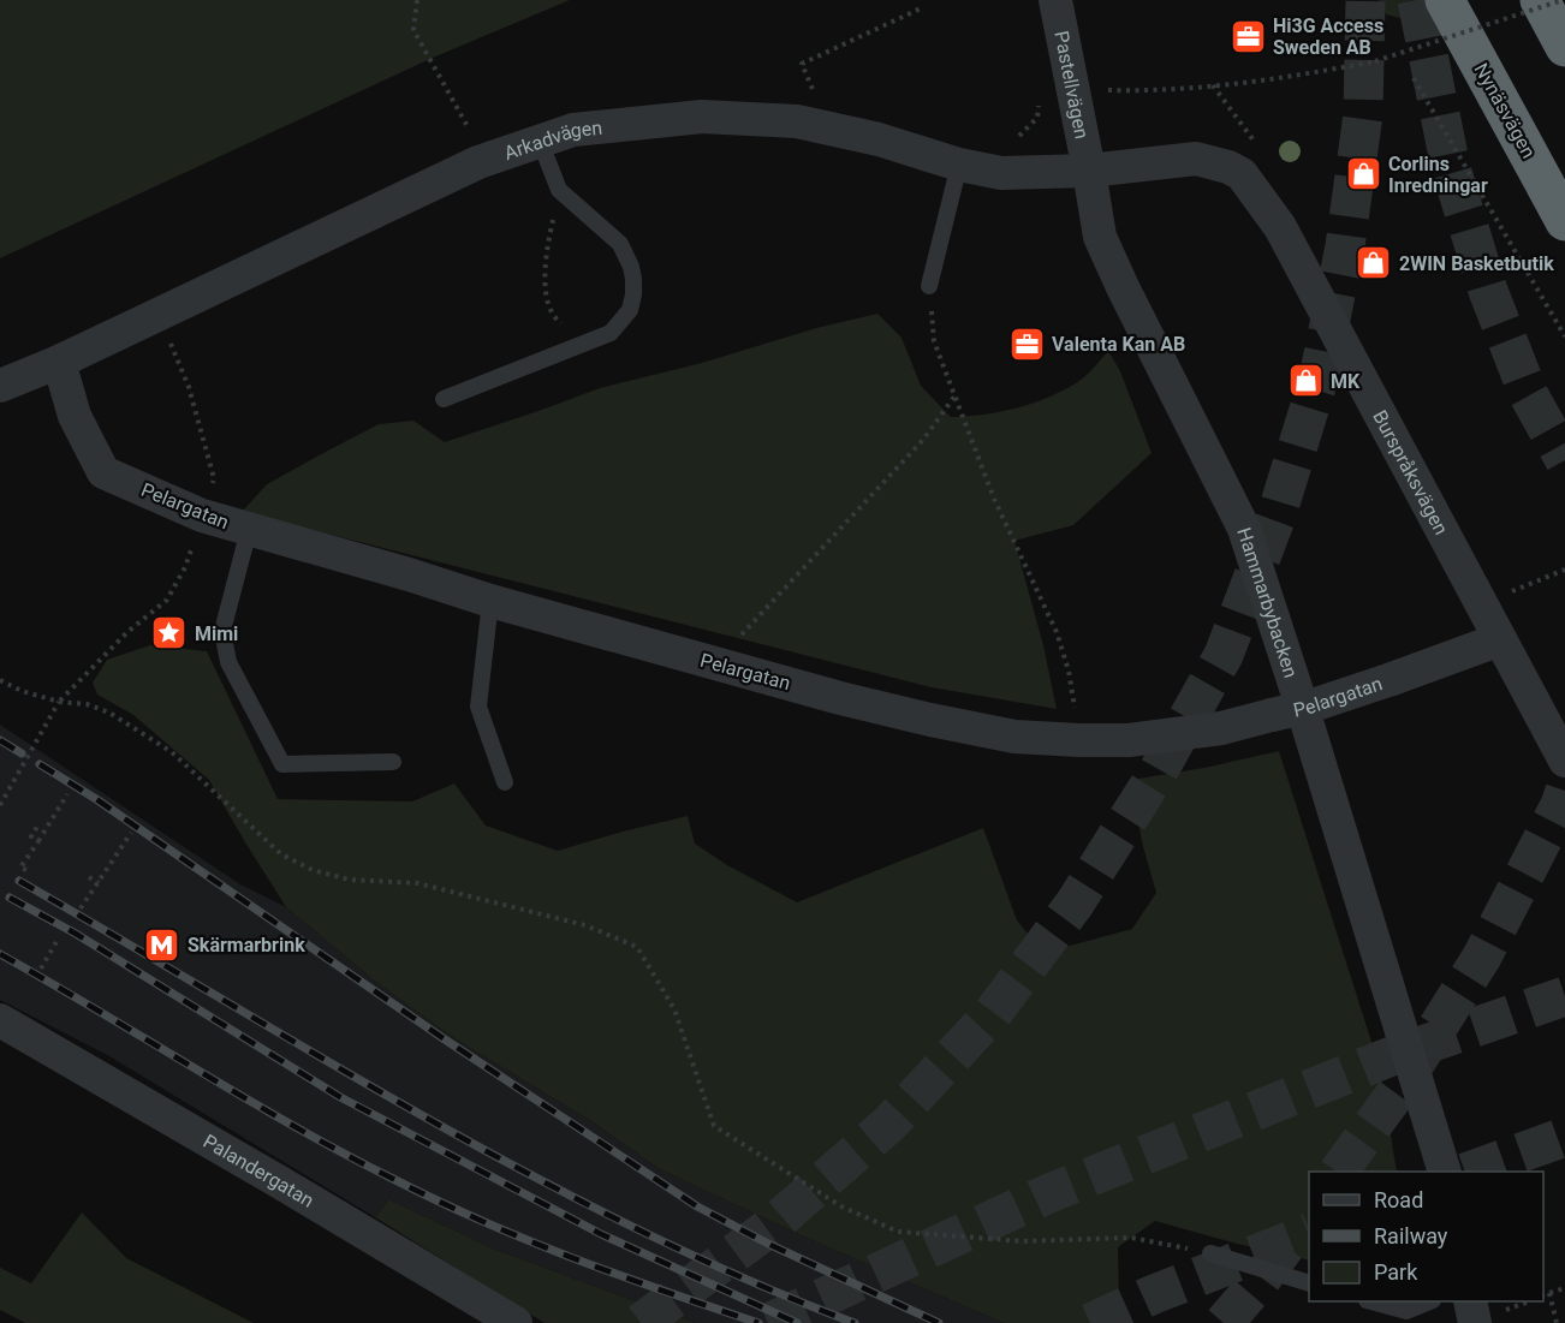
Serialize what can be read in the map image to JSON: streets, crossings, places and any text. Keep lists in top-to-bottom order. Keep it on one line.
{"streets":{"highway":["Nynäsvägen"],"street":["Pastellvägen","Arkadvägen","Burspråksvägen","Pelargatan","Hammarbybacken","Palandergatan"]},"crossings":[["Pastellvägen","Arkadvägen"],["Pastellvägen","Hammarbybacken"],["Arkadvägen","Pelargatan"],["Arkadvägen","Hammarbybacken"],["Burspråksvägen","Pelargatan"]],"places":{"office":["Hi3G Access Sweden AB","Valenta Kan AB"],"shop":["Corlins Inredningar","2WIN Basketbutik","MK"],"place":["Mimi"],"metro station":["Skärmarbrink"]},"legend":["Road","Railway","Park"]}
